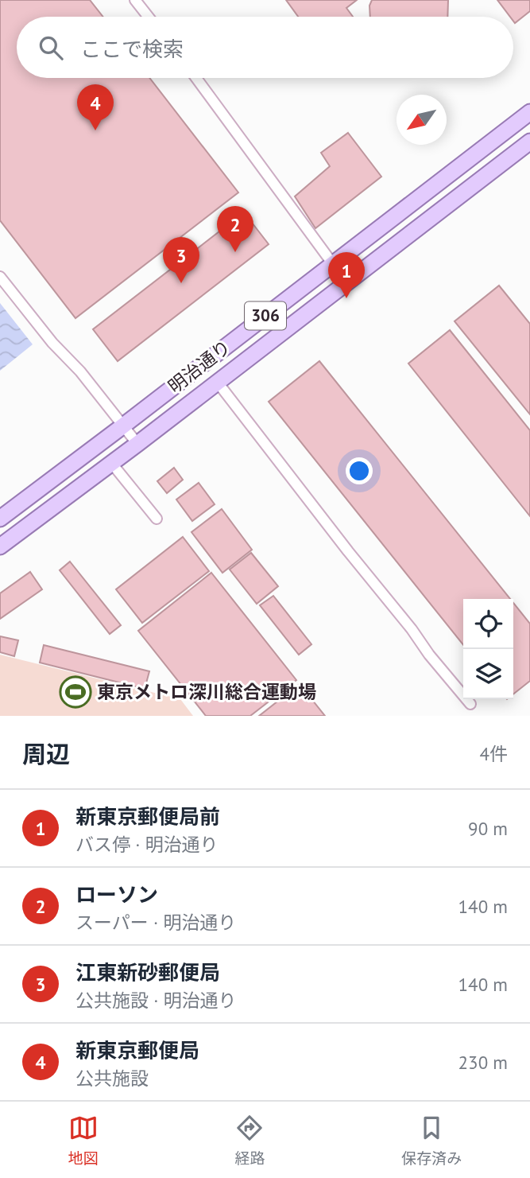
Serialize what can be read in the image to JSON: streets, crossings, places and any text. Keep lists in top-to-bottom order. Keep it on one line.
{"streets":{"main road":["306","明治通り"]},"places":{"sports":["東京メトロ深川総合運動場"]},"north":"bottom left","page":{"search":"ここで検索","pins":["4","2","3","1"],"heading":["周辺","4件"],"list":[{"mark":"1","name":"新東京郵便局前","note":"バス停 · 明治通り","value":"90 m"},{"mark":"2","name":"ローソン","note":"スーパー · 明治通り","value":"140 m"},{"mark":"3","name":"江東新砂郵便局","note":"公共施設 · 明治通り","value":"140 m"},{"mark":"4","name":"新東京郵便局","note":"公共施設","value":"230 m"}],"nav":["地図","経路","保存済み"]}}
